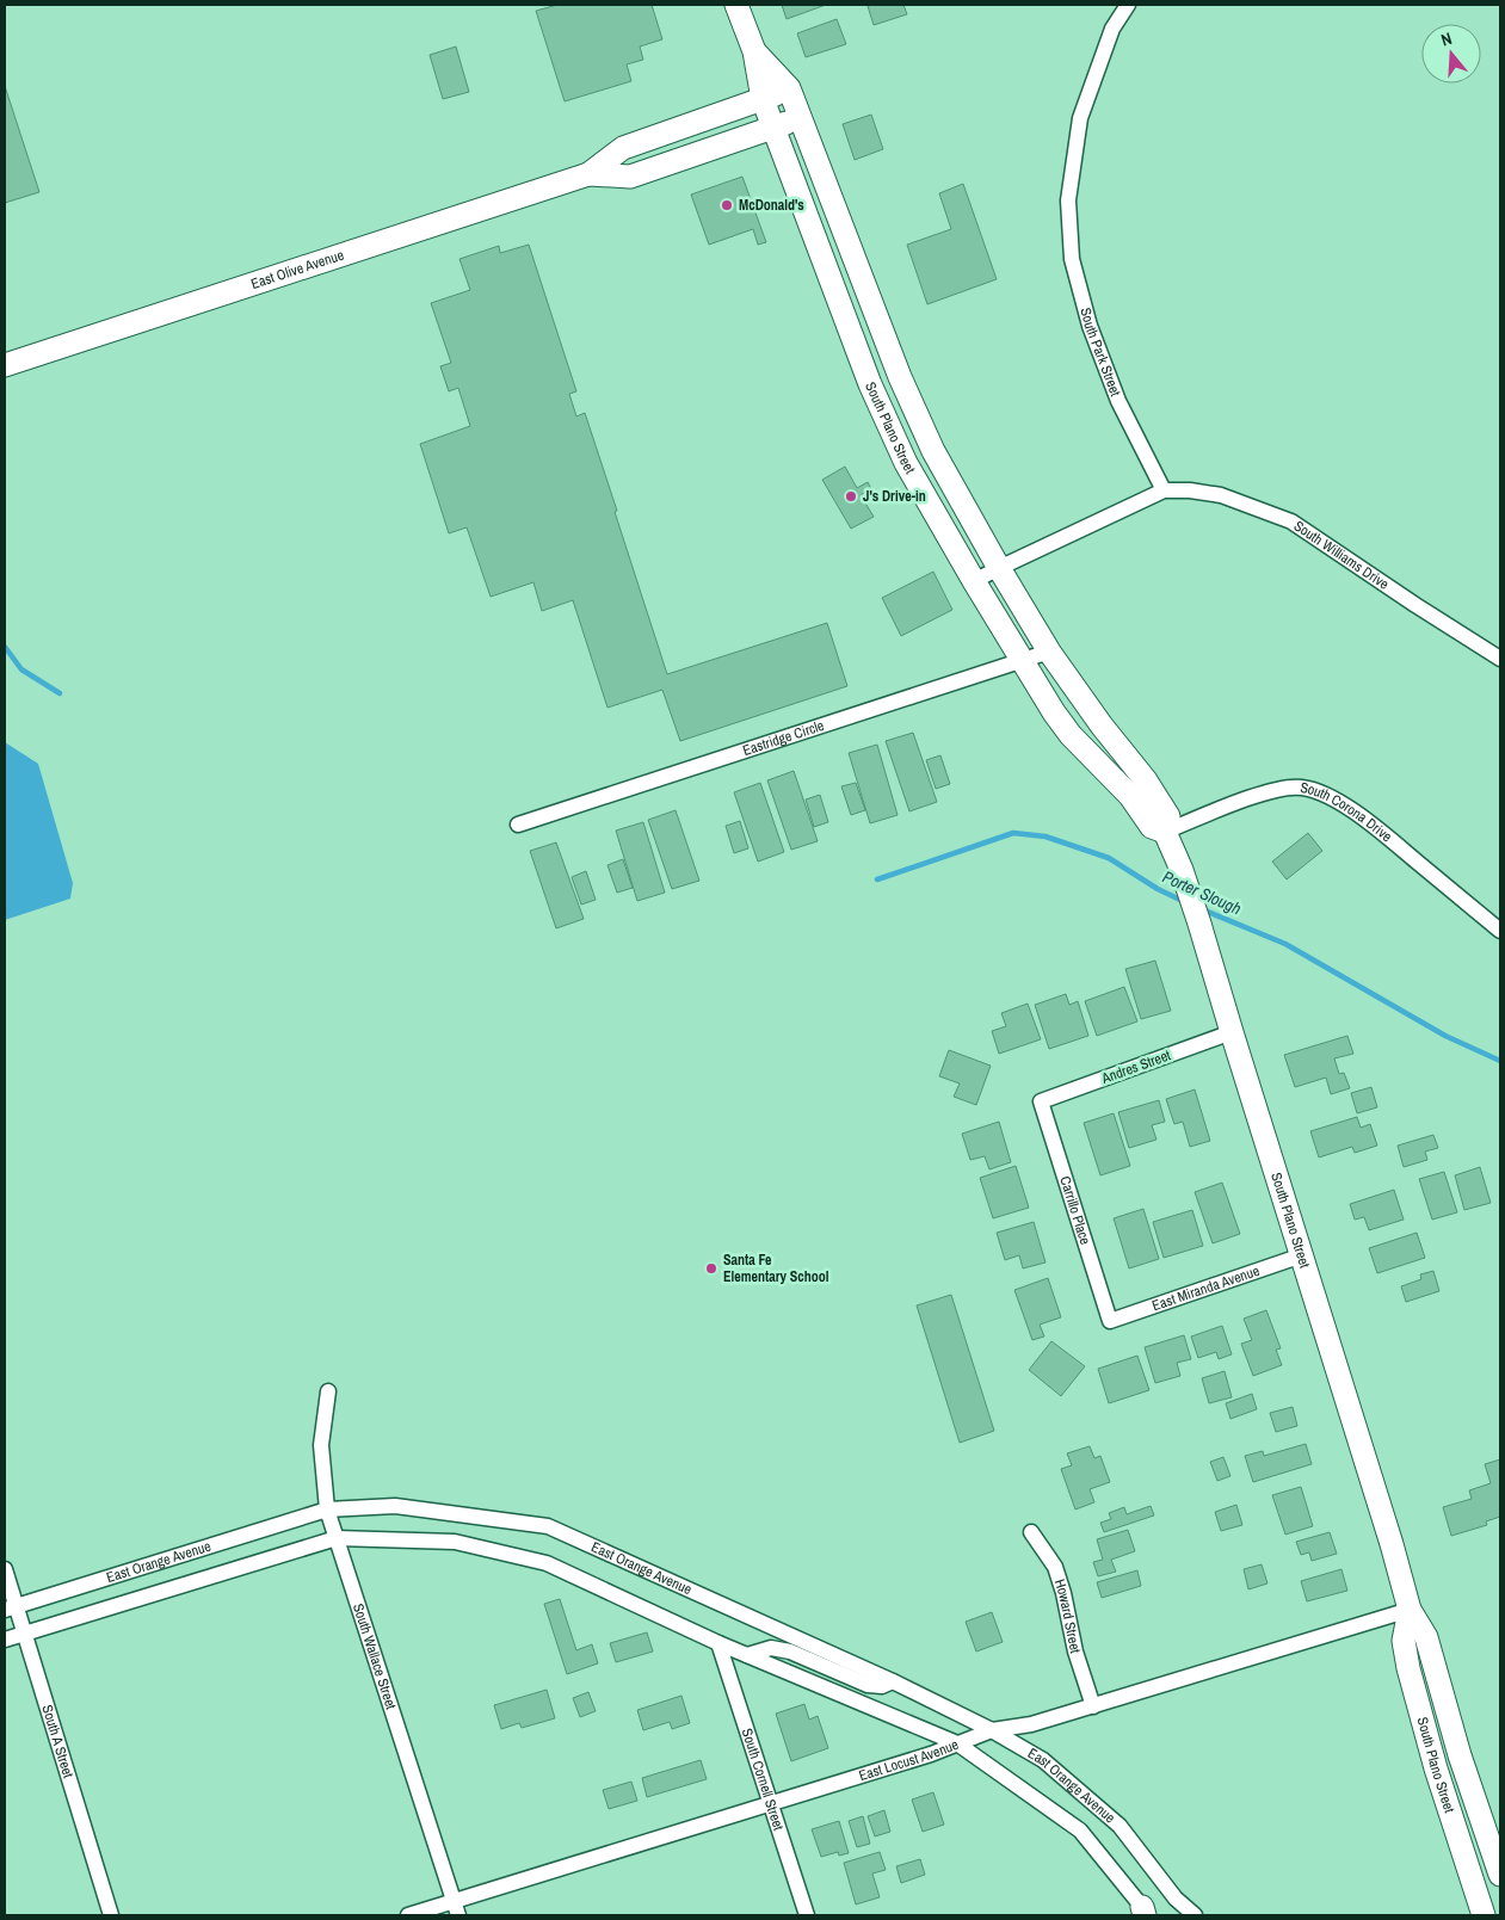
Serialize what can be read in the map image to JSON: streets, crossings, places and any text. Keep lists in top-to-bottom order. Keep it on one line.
{"streets":{"main road":["East Olive Avenue","South Plano Street"],"street":["South Park Street","South Williams Drive","Eastridge Circle","South Corona Drive","Andres Street","Carrillo Place","East Miranda Avenue","East Orange Avenue","Howard Street","South Wallace Street","South A Street","East Locust Avenue","South Cornell Street"]},"crossings":[["East Olive Avenue","South Plano Street"],["South Park Street","South Williams Drive"],["South Plano Street","Eastridge Circle"],["South Plano Street","South Corona Drive"],["South Plano Street","Andres Street"],["South Plano Street","East Miranda Avenue"],["South Plano Street","East Locust Avenue"],["Andres Street","Carrillo Place"],["Carrillo Place","East Miranda Avenue"],["East Orange Avenue","South Wallace Street"],["East Orange Avenue","South A Street"],["East Orange Avenue","East Locust Avenue"],["East Orange Avenue","South Cornell Street"],["Howard Street","East Locust Avenue"],["South Wallace Street","East Locust Avenue"],["East Locust Avenue","South Cornell Street"]],"water":["Porter Slough"],"places":["McDonald's","J's Drive-in","Santa Fe Elementary School"],"north":"top"}
